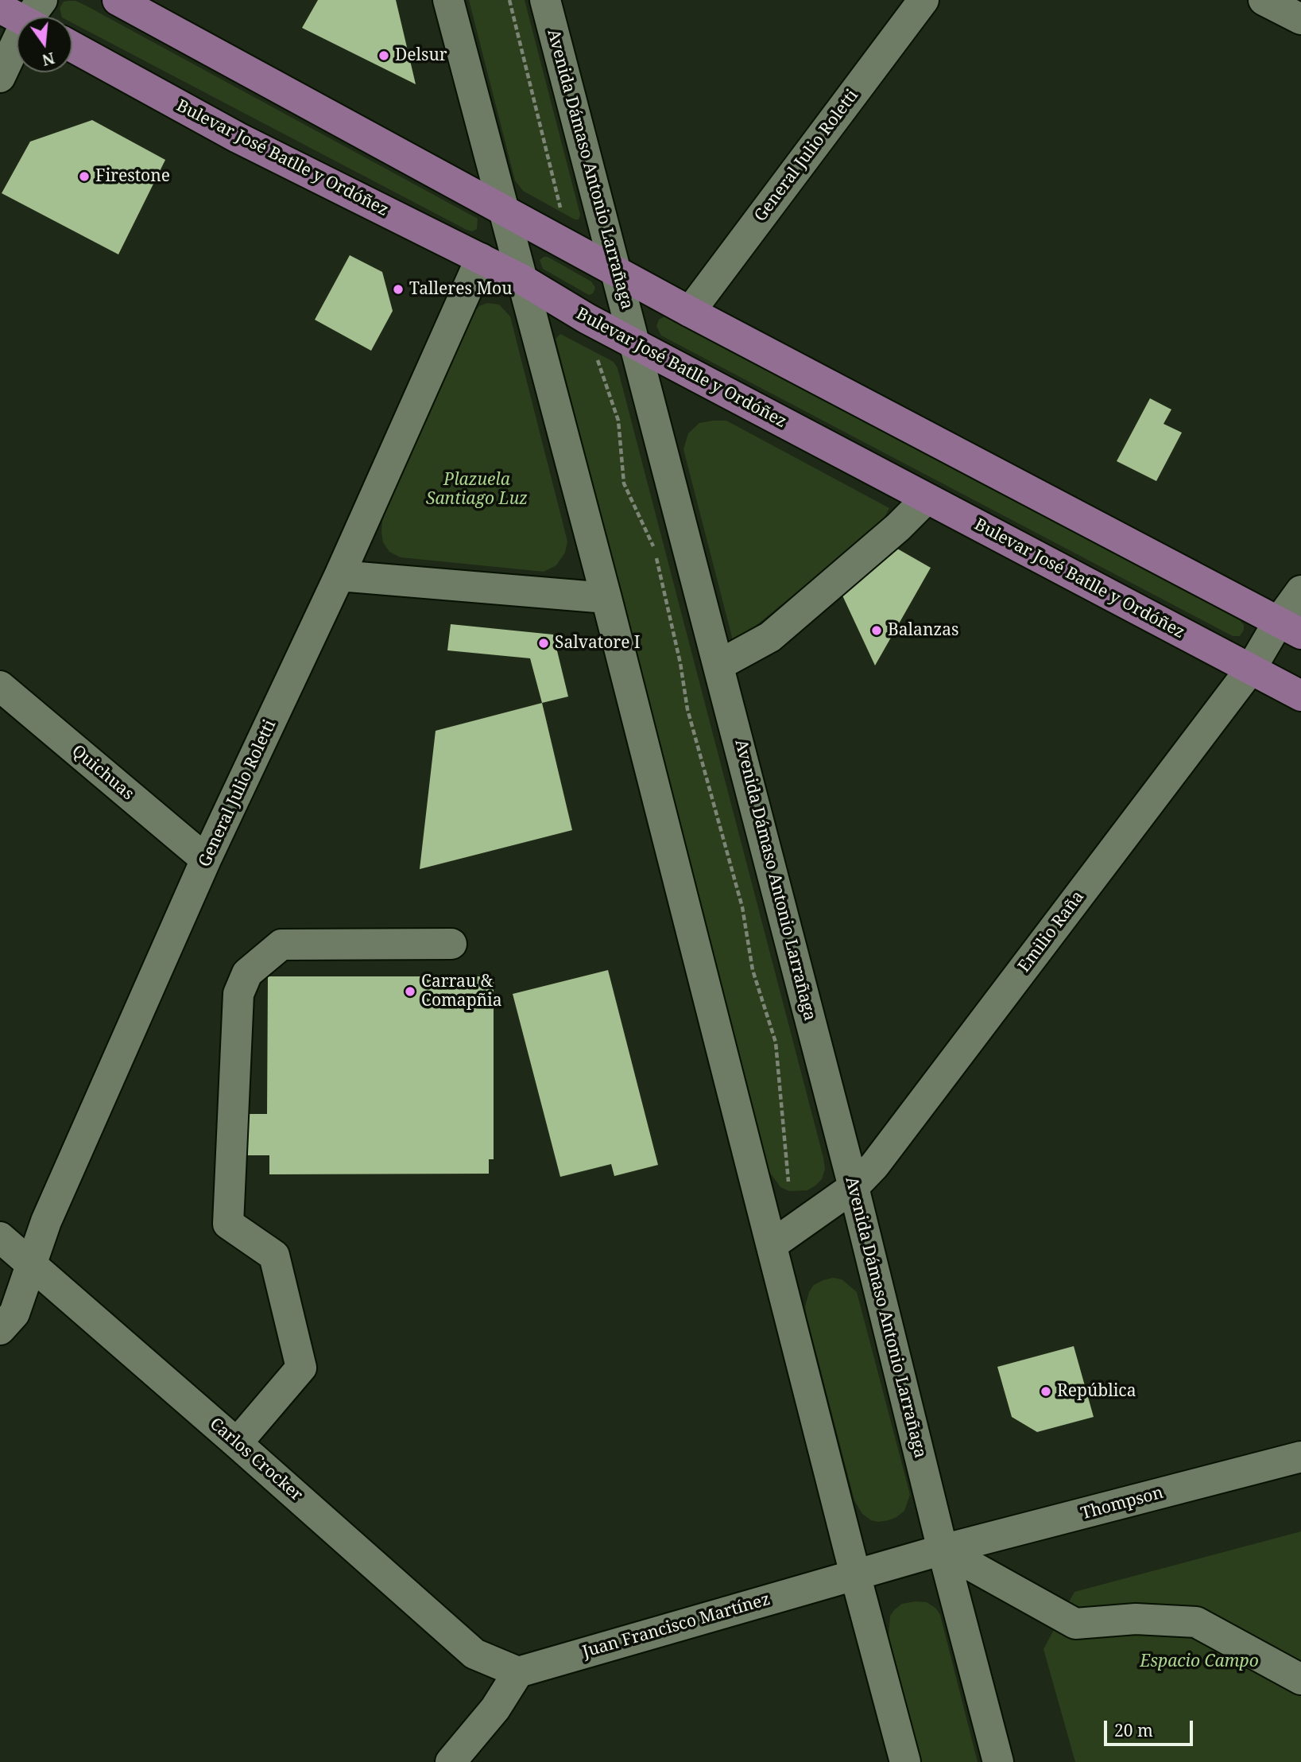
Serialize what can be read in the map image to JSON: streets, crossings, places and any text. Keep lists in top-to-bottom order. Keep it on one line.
{"streets":{"main road":["Bulevar José Batlle y Ordóñez"],"street":["General Julio Roletti","Avenida Dámaso Antonio Larrañaga","Quichuas","Emilio Raña","Carlos Crocker","Thompson","Juan Francisco Martínez"]},"crossings":[["General Julio Roletti","Bulevar José Batlle y Ordóñez"],["General Julio Roletti","Quichuas"],["General Julio Roletti","Carlos Crocker"],["Bulevar José Batlle y Ordóñez","Avenida Dámaso Antonio Larrañaga"],["Bulevar José Batlle y Ordóñez","Emilio Raña"],["Avenida Dámaso Antonio Larrañaga","Emilio Raña"],["Avenida Dámaso Antonio Larrañaga","Thompson"],["Avenida Dámaso Antonio Larrañaga","Juan Francisco Martínez"],["Carlos Crocker","Juan Francisco Martínez"],["Thompson","Juan Francisco Martínez"]],"parks":["Plazuela Santiago Luz","Espacio Campo"],"places":["Delsur","Firestone","Talleres Mou","Balanzas","Salvatore I","Carrau & Comapñia","República"],"scale_bar":"20 m","north":"bottom"}
